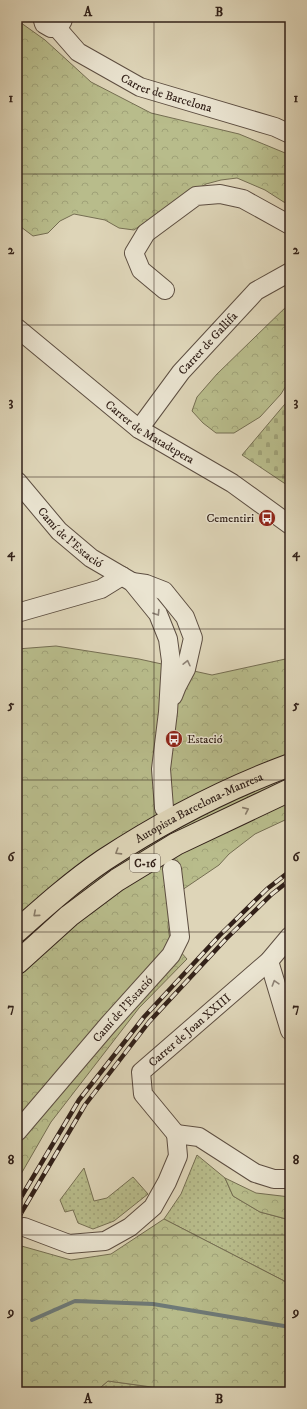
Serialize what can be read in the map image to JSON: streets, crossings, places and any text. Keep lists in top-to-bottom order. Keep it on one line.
{"streets":{"highway":["Autopista Barcelona-Manresa","C-16"],"street":["Carrer de Barcelona","Carrer de Gallifa","Carrer de Matadepera","Camí de l'Estació","Carrer de Joan XXIII"]},"crossings":[["Carrer de Gallifa","Carrer de Matadepera"]],"places":{"bus stop":["Cementiri","Estació"]},"grid":{"columns":["A","B"],"rows":["1","2","3","4","5","6","7","8","9"]}}
